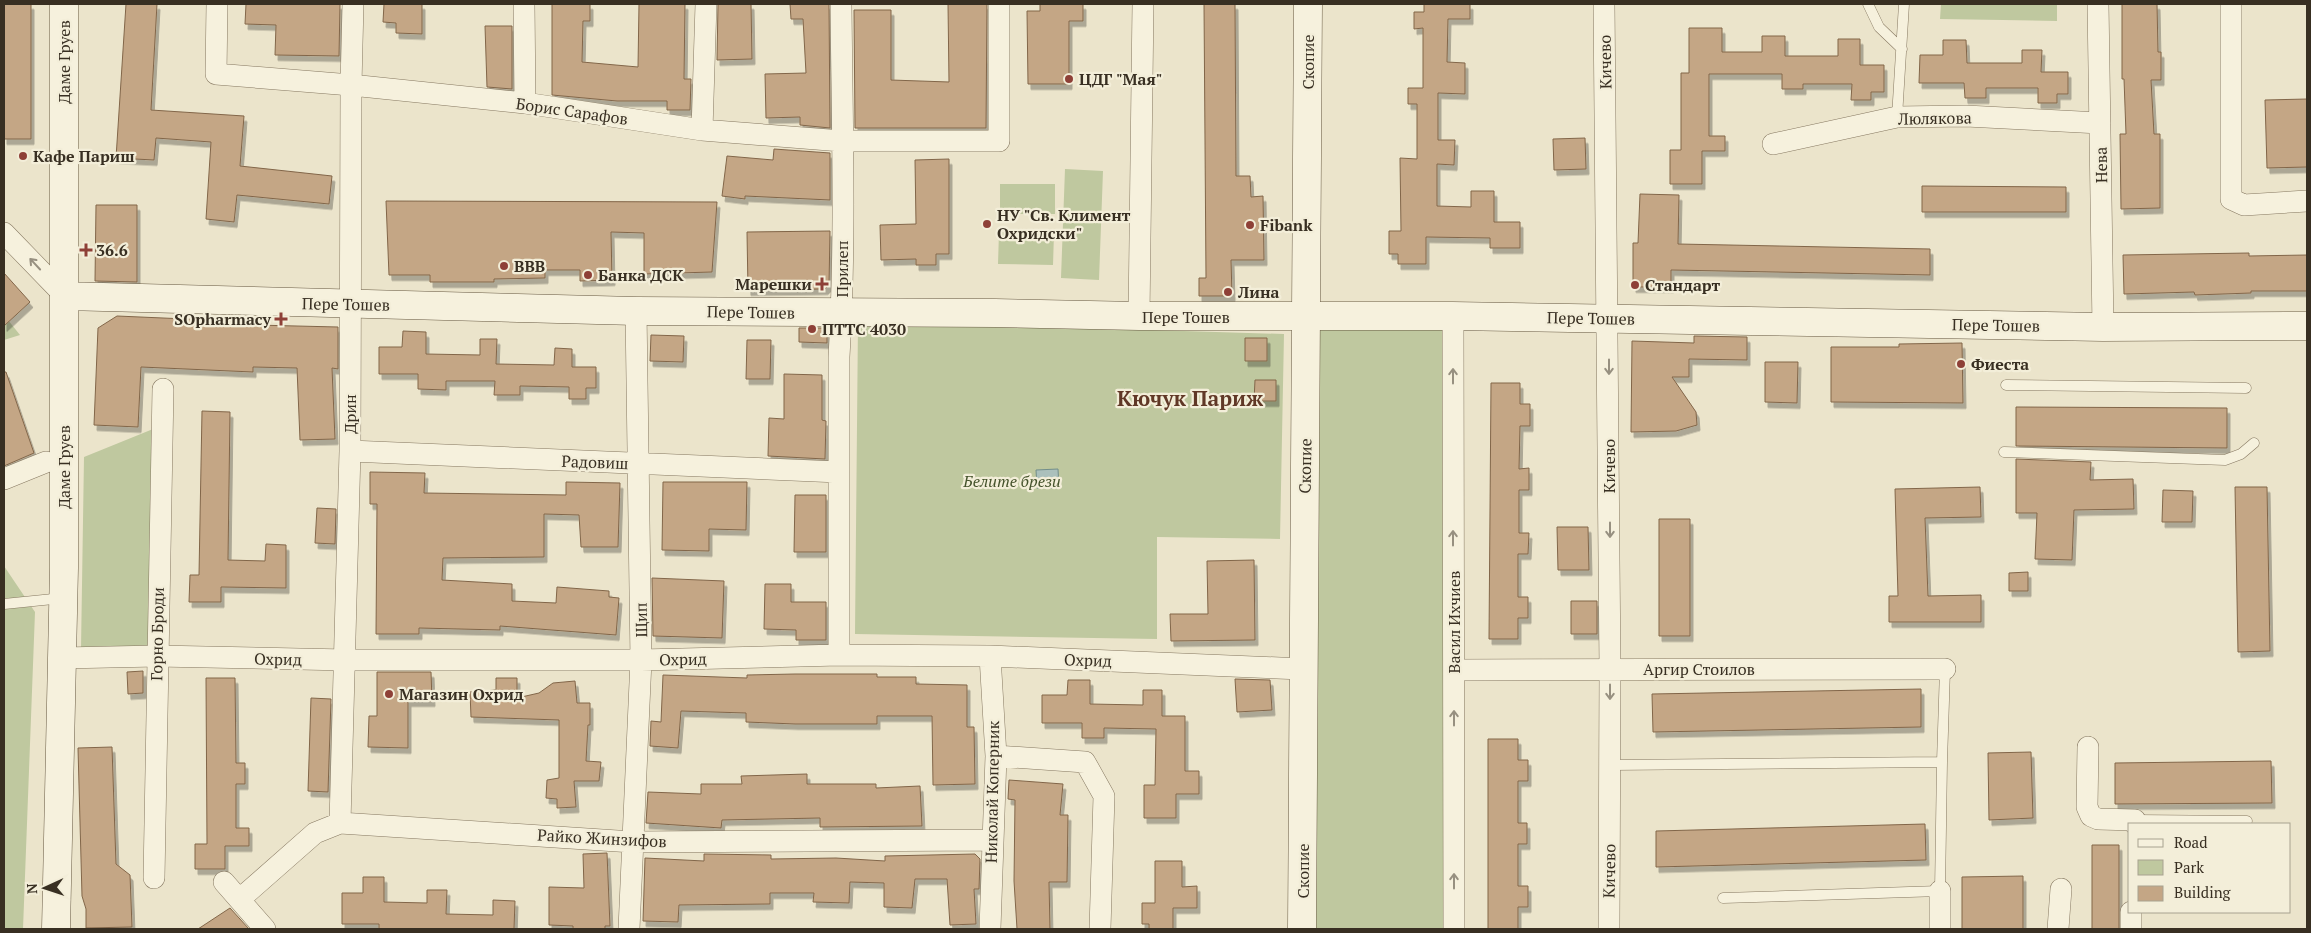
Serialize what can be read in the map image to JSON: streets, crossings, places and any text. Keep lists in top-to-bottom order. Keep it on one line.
{"streets":{"street":["Даме Груев","Скопие","Кичево","Борис Сарафов","Люлякова","Нева","Прилеп","Пере Тошев","Дрин","Радовиш","Щип","Васил Ихчиев","Горно Броди","Охрид","Аргир Стоилов","Николай Коперник","Райко Жинзифов"]},"crossings":[["Даме Груев","Пере Тошев"],["Даме Груев","Охрид"],["Скопие","Пере Тошев"],["Скопие","Охрид"],["Кичево","Пере Тошев"],["Кичево","Аргир Стоилов"],["Борис Сарафов","Прилеп"],["Борис Сарафов","Дрин"],["Люлякова","Нева"],["Нева","Пере Тошев"],["Прилеп","Пере Тошев"],["Прилеп","Радовиш"],["Прилеп","Охрид"],["Пере Тошев","Дрин"],["Пере Тошев","Щип"],["Пере Тошев","Васил Ихчиев"],["Дрин","Радовиш"],["Дрин","Охрид"],["Дрин","Райко Жинзифов"],["Радовиш","Щип"],["Щип","Охрид"],["Щип","Райко Жинзифов"],["Васил Ихчиев","Аргир Стоилов"],["Горно Броди","Охрид"],["Охрид","Николай Коперник"],["Николай Коперник","Райко Жинзифов"]],"one_way":["Кичево","Васил Ихчиев"],"districts":["Кючук Париж"],"parks":["Белите брези"],"places":{"other":["ЦДГ \"Мая\"","Кафе Париш","НУ \"Св. Климент Охридски\"","Fibank","BBB","Банка ДСК","Стандарт","Лина","ПТТС 4030","Фиеста","Магазин Охрид"],"health":["36.6","Марешки","SOpharmacy"]},"legend":["Road","Park","Building"],"north":"left"}
